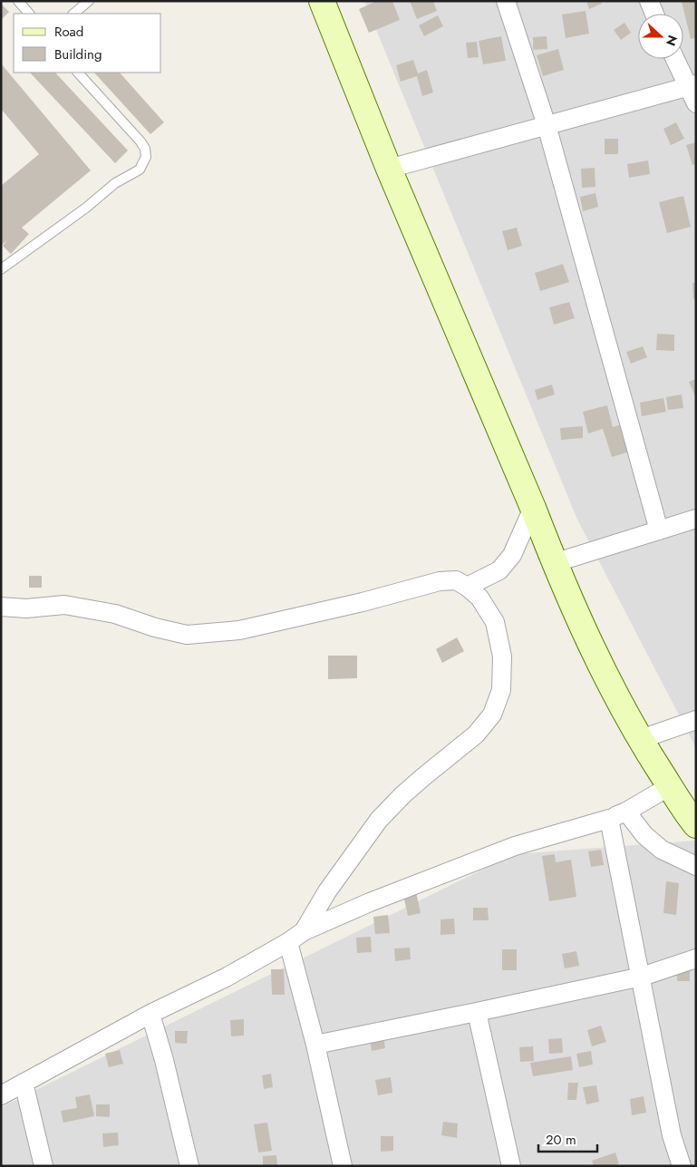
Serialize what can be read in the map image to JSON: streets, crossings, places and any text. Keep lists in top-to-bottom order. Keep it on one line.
{"legend":["Road","Building"],"scale_bar":"20 m","north":"right"}
